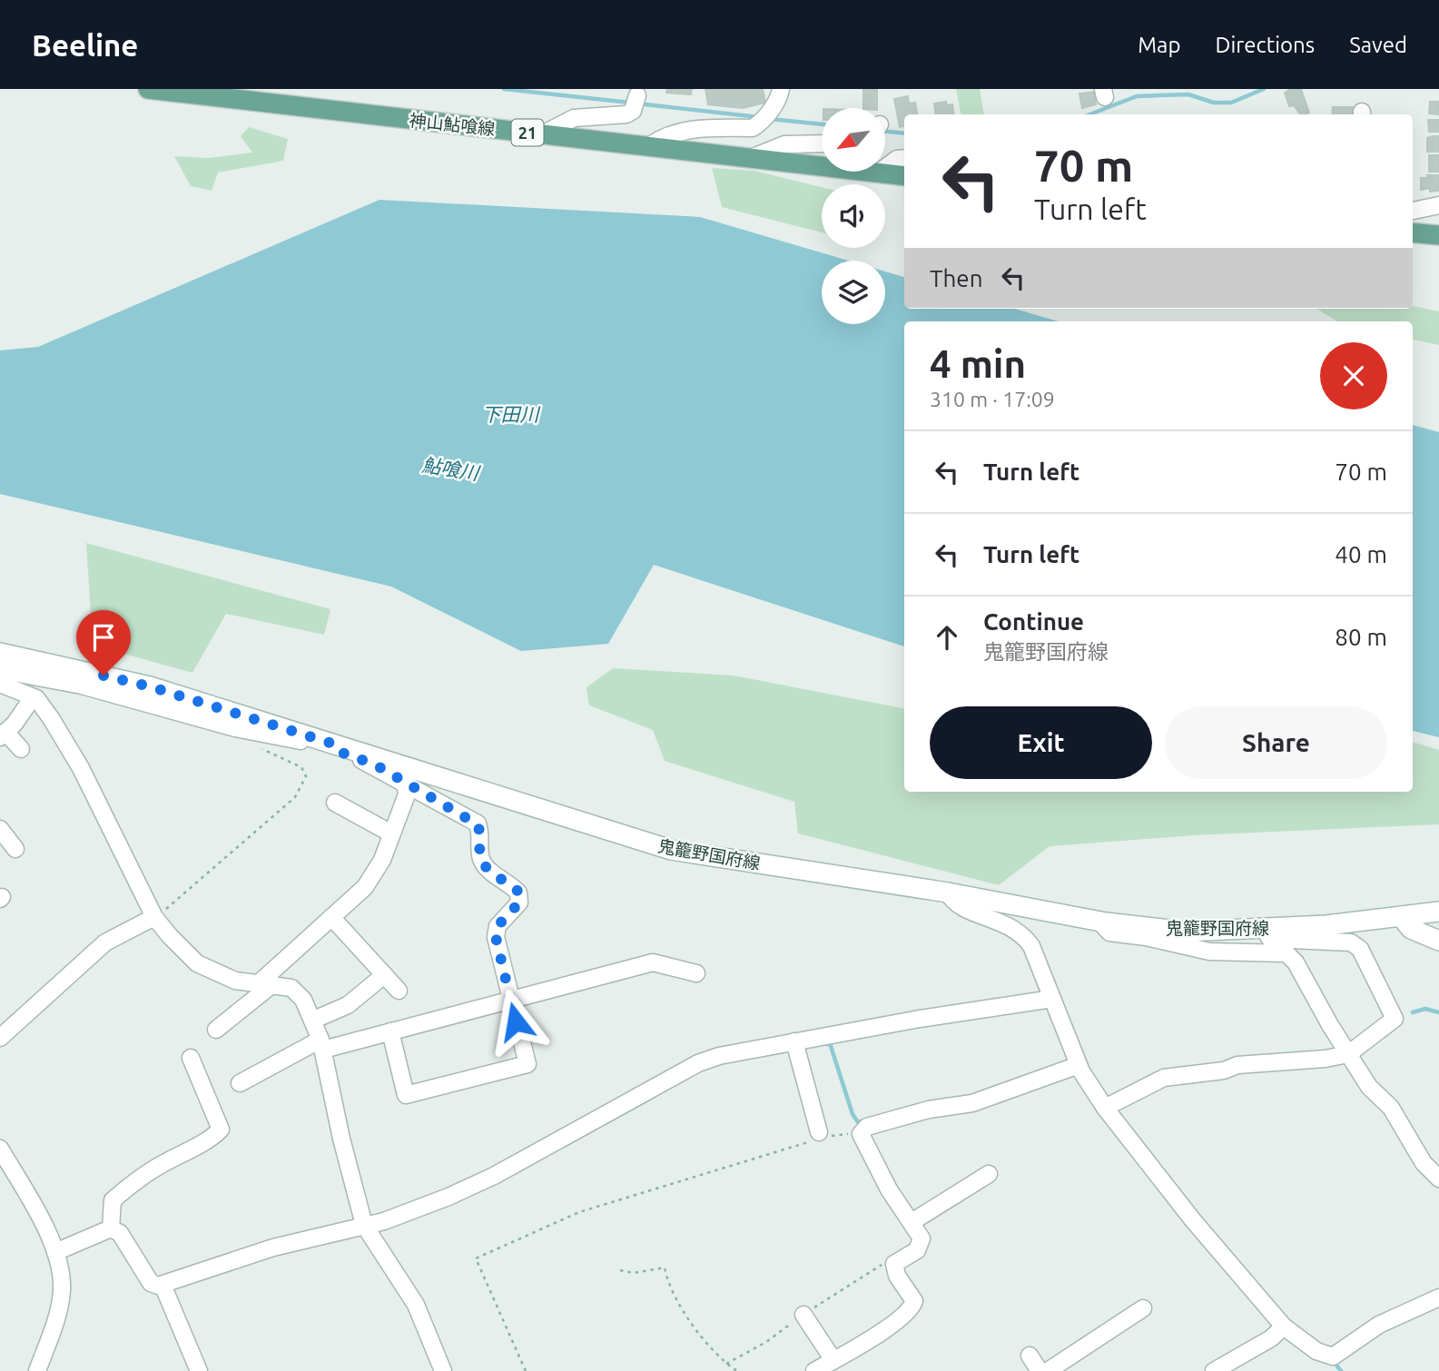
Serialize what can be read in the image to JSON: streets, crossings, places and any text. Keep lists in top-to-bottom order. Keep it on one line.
{"streets":{"main road":["神山鮎喰線","21","鬼籠野国府線"]},"water":["下田川","鮎喰川"],"north":"bottom left","page":{"header":"Beeline","nav":["Map","Directions","Saved"],"turn":["70 m","Turn left"],"then":"Then","heading":["4 min","310 m · 17:09"],"list":[{"name":"Turn left","value":"70 m"},{"name":"Turn left","value":"40 m"},{"name":"Continue","note":"鬼籠野国府線","value":"80 m"}],"buttons":["Exit","Share"]}}
